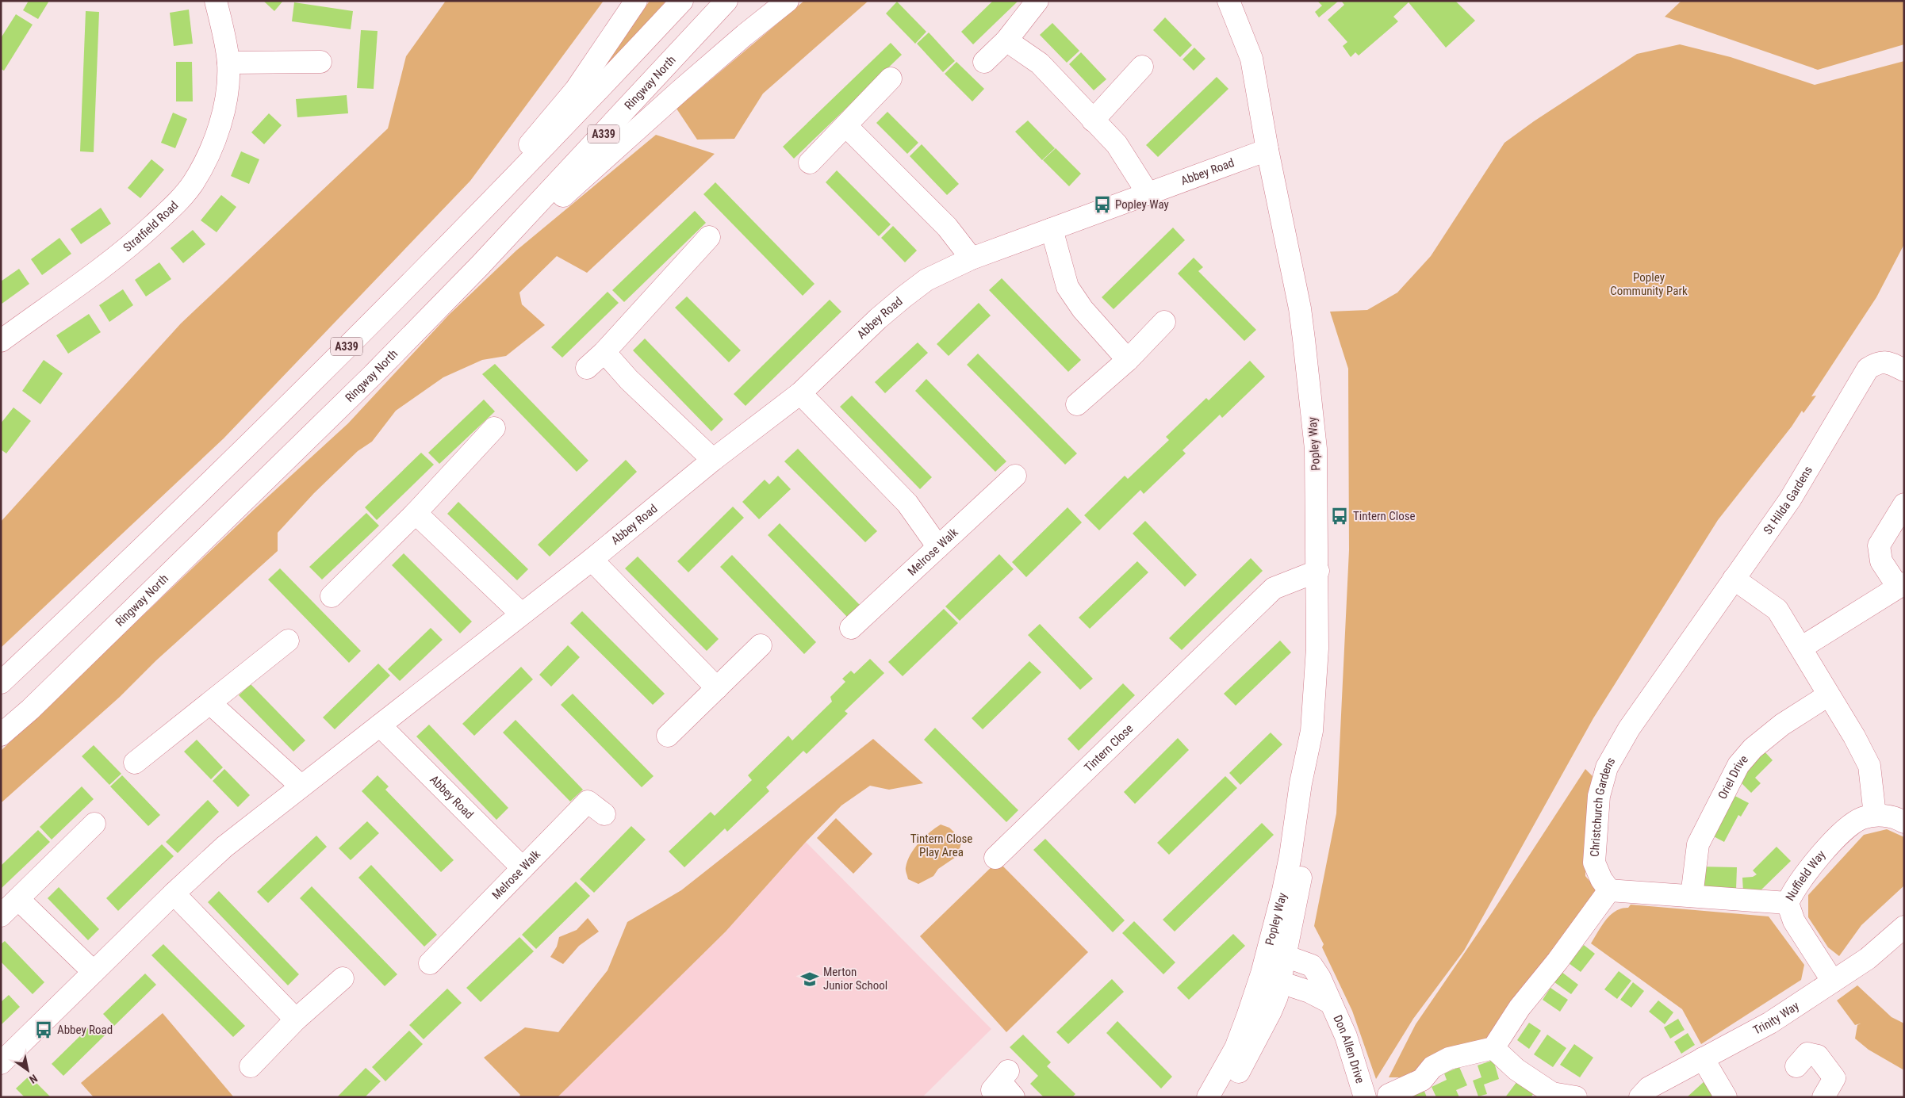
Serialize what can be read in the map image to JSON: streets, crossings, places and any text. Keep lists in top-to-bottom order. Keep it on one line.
{"streets":{"main road":["Ringway North","A339","Abbey Road","Stratfield Road","Popley Way","St Hilda Gardens","Melrose Walk","Tintern Close","Oriel Drive","Christchurch Gardens","Nuffield Way","Trinity Way","Don Allen Drive"]},"crossings":[["Abbey Road","Popley Way"],["Abbey Road","Melrose Walk"],["Popley Way","Tintern Close"],["Popley Way","Don Allen Drive"],["St Hilda Gardens","Christchurch Gardens"],["Nuffield Way","Trinity Way"]],"parks":["Popley Community Park","Tintern Close Play Area"],"places":{"bus stop":["Popley Way","Tintern Close","Abbey Road"],"school or university":["Merton Junior School"]},"north":"bottom right"}
